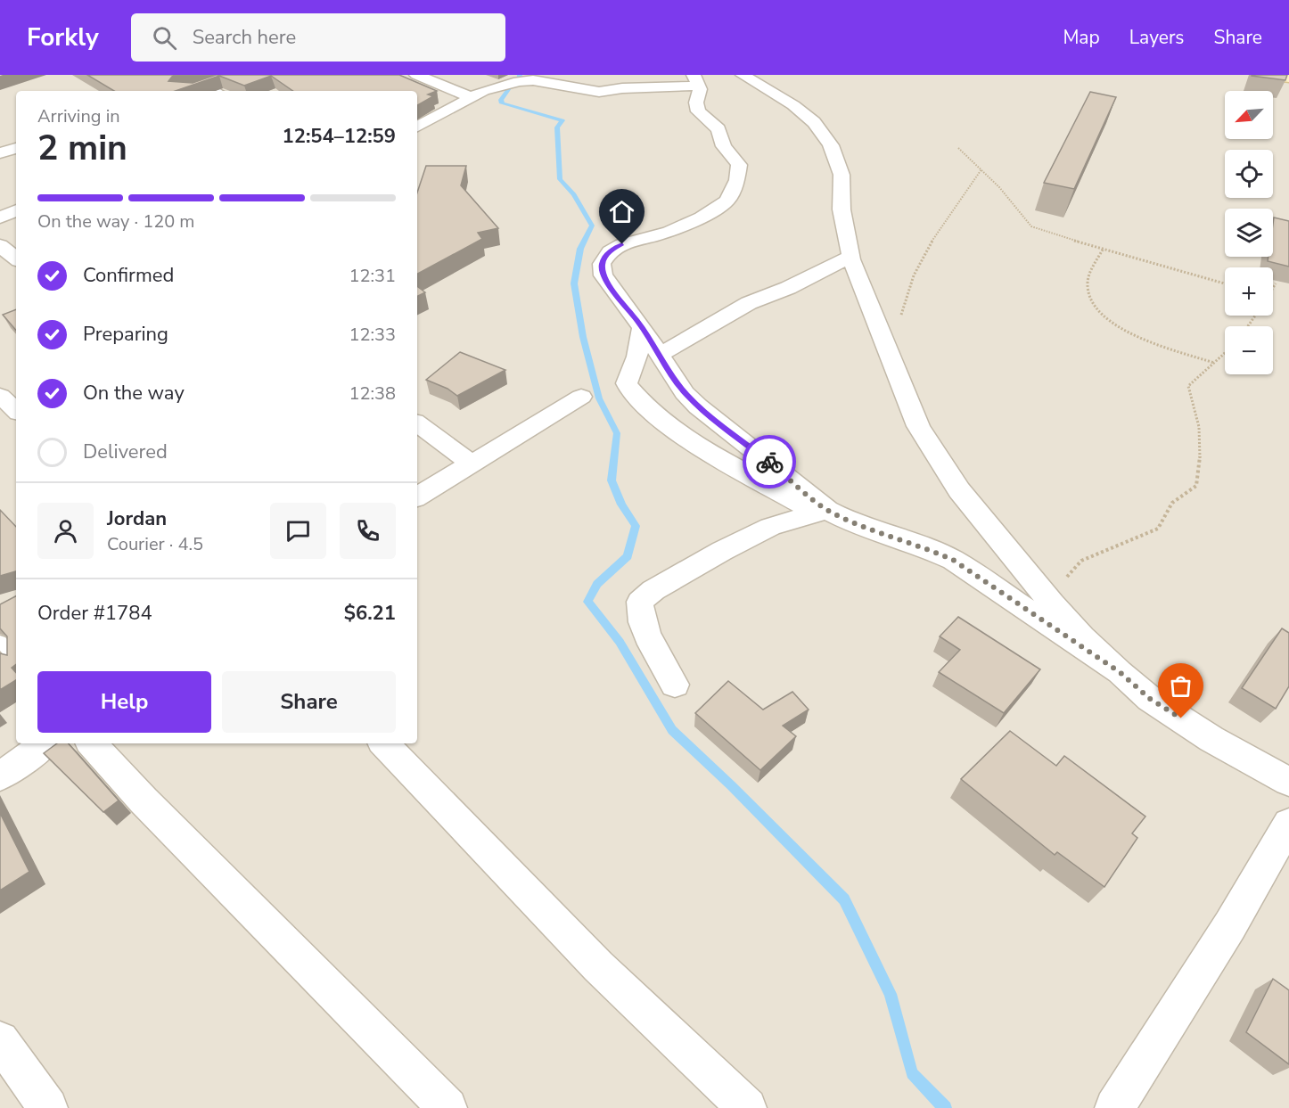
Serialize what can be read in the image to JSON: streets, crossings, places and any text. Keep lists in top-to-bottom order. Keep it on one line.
{"north":"bottom left","page":{"header":"Forkly","search":"Search here","nav":["Map","Layers","Share"],"map_buttons":["+","−"],"heading":["2 min","Arriving in","12:54–12:59"],"panel":["Jordan","Courier · 4.5","Order #1784","$6.21"],"bar":"On the way · 120 m","list":[["Confirmed","12:31"],["Preparing","12:33"],["On the way","12:38"],"Delivered"],"buttons":["Help","Share"]}}
